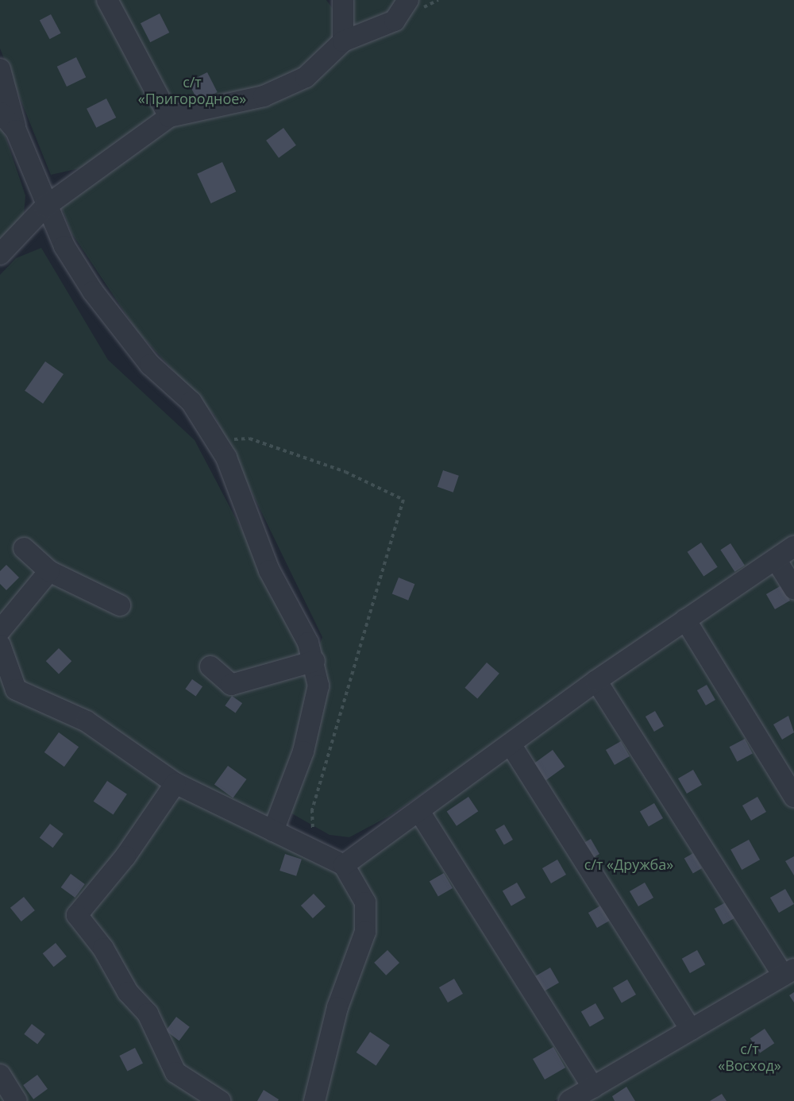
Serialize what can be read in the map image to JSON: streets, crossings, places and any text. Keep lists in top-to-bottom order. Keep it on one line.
{"parks":["с/т «Пригородное»","с/т «Дружба»","с/т «Восход»"]}
